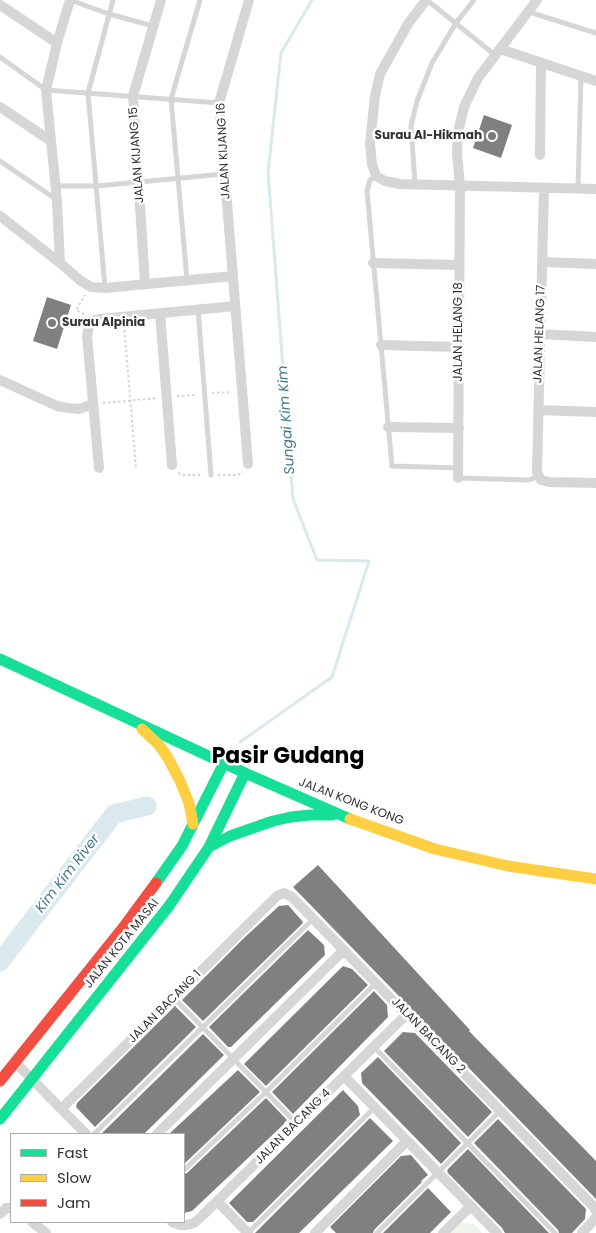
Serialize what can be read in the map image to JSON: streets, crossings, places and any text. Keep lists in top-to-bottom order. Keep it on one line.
{"streets":{"main road":["JALAN KONG KONG","JALAN KOTA MASAI"],"street":["JALAN KIJANG 16","JALAN KIJANG 15","JALAN HELANG 18","JALAN HELANG 17","JALAN BACANG 1","JALAN BACANG 2","JALAN BACANG 4"]},"crossings":[["JALAN KONG KONG","JALAN KOTA MASAI"],["JALAN BACANG 1","JALAN BACANG 2"],["JALAN BACANG 2","JALAN BACANG 4"]],"districts":["Pasir Gudang"],"water":["Sungai Kim Kim","Kim Kim River"],"places":["Surau Al-Hikmah","Surau Alpinia"],"legend":["Fast","Slow","Jam"]}
